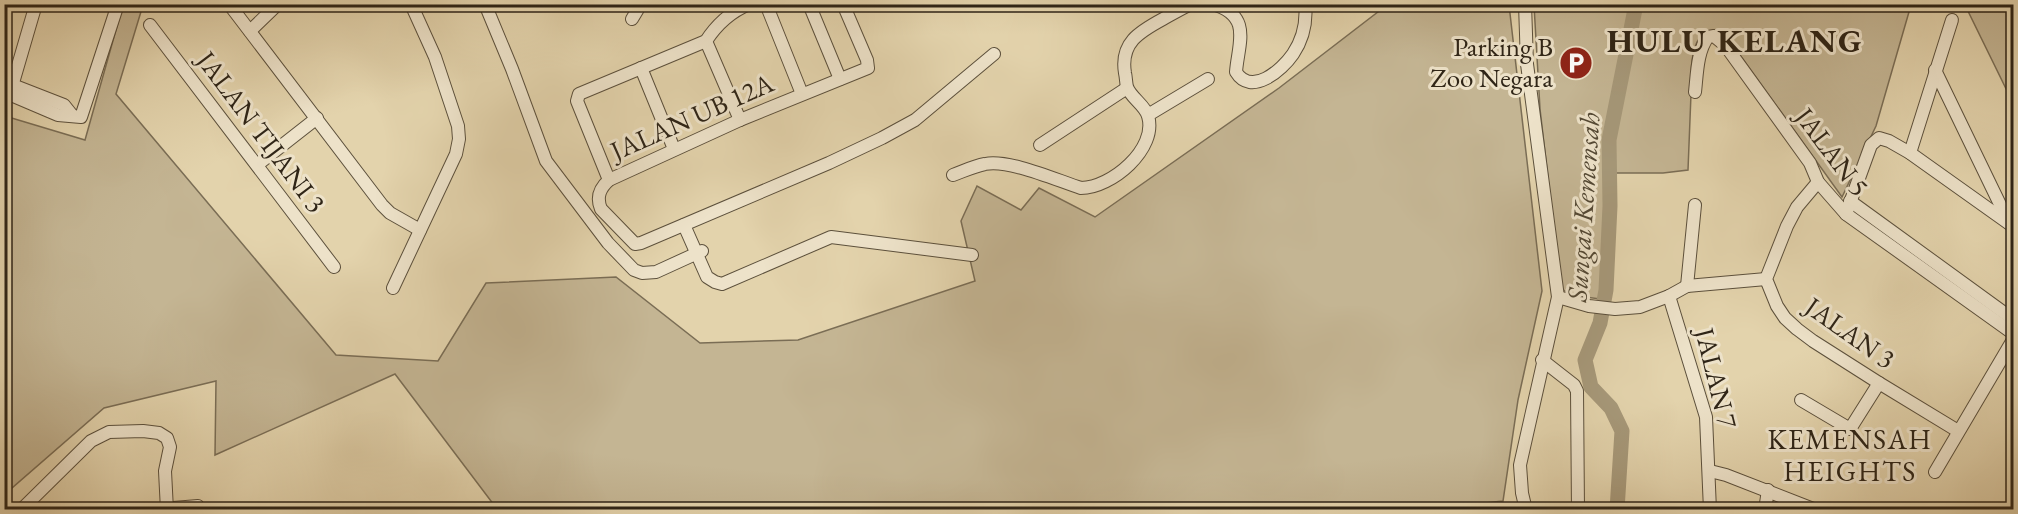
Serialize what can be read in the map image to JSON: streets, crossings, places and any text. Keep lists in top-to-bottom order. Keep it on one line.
{"streets":{"street":["JALAN UB 12A","JALAN TIJANI 3","JALAN 5","JALAN 3","JALAN 7"]},"districts":["HULU KELANG","KEMENSAH HEIGHTS"],"water":["Sungai Kemensah"],"places":{"parking":["Parking B Zoo Negara"]}}
